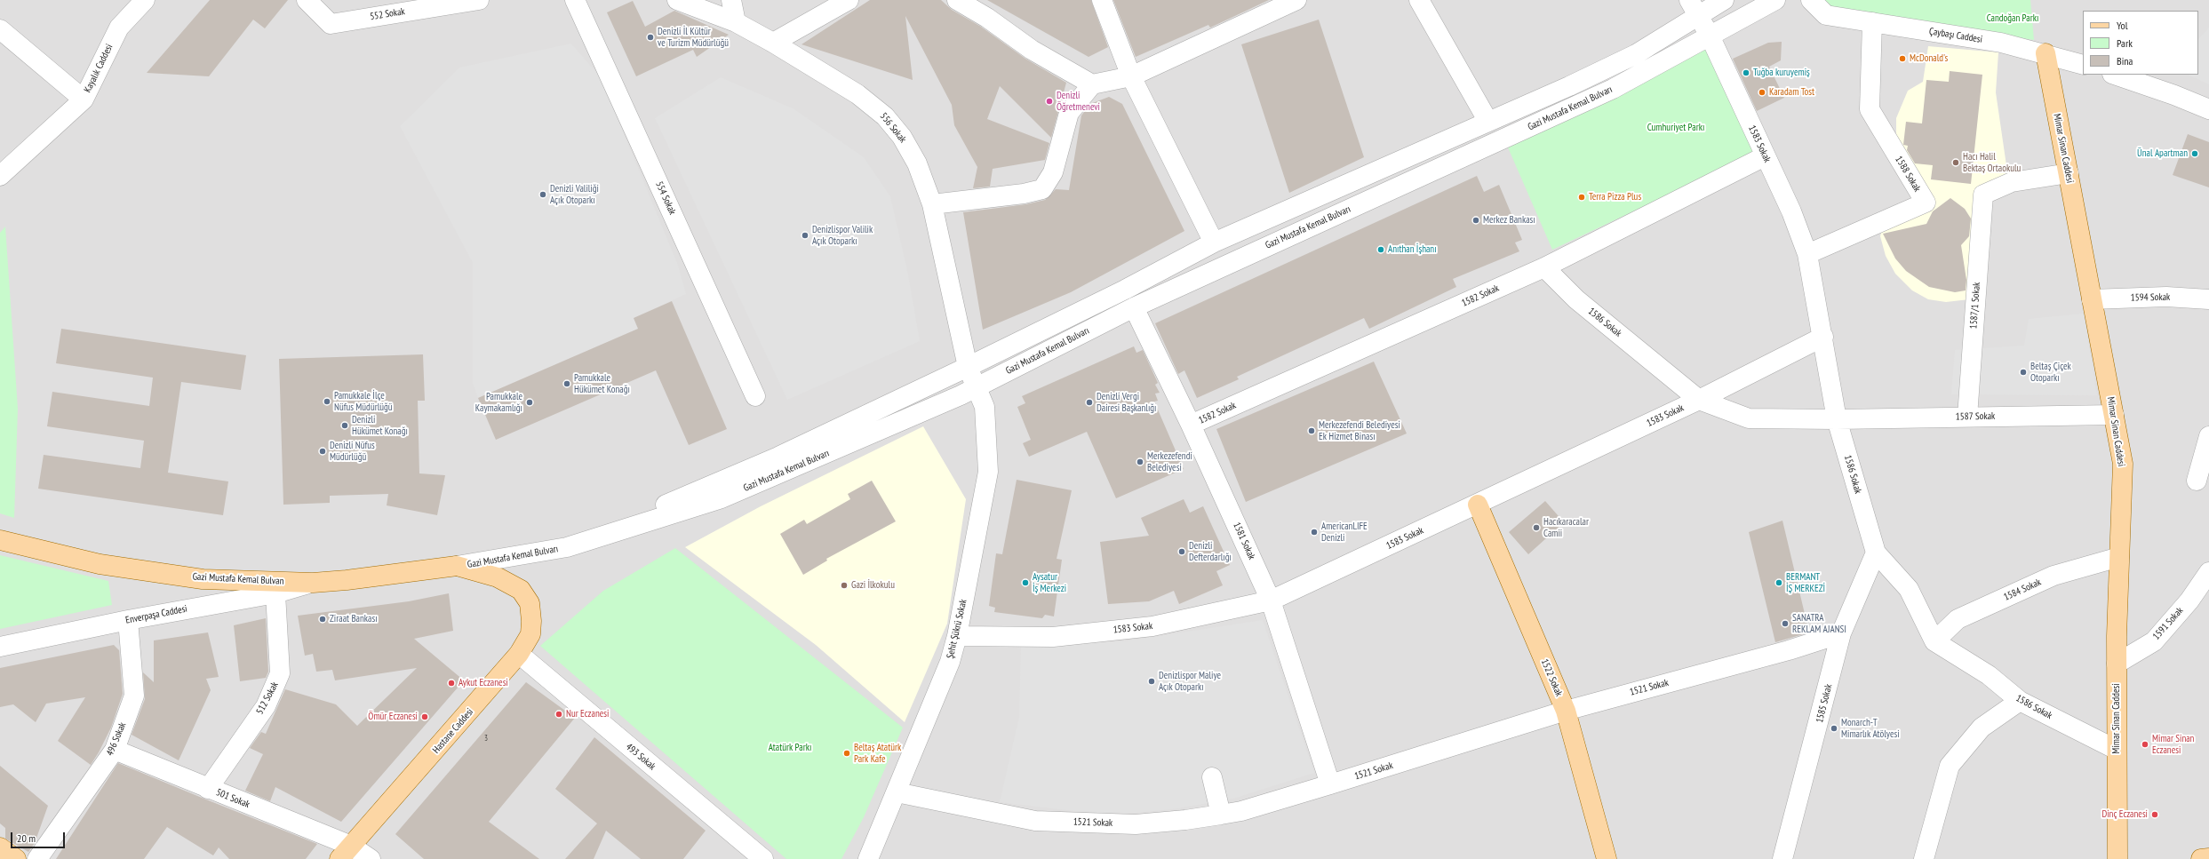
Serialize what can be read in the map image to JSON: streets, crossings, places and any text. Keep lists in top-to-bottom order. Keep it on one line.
{"streets":{"main road":["Mimar Sinan Caddesi","Gazi Mustafa Kemal Bulvan","1522 Sokak","Hastane Caddesi"],"street":["552 Sokak","Çaybaşı Caddesi","Kayalık Caddesi","Gazi Mustafa Kemal Bulvarı","556 Sokak","1583 Sokak","1588 Sokak","554 Sokak","1582 Sokak","1594 Sokak","1587/1 Sokak","1586 Sokak","1587 Sokak","1581 Sokak","1584 Sokak","Enverpaşa Caddesi","1591 Sokak","Şehit Şükrü Sokak","1521 Sokak","512 Sokak","1585 Sokak","496 Sokak","493 Sokak","501 Sokak"]},"crossings":[["Çaybaşı Caddesi","Mimar Sinan Caddesi"],["Çaybaşı Caddesi","1588 Sokak"],["Gazi Mustafa Kemal Bulvarı","556 Sokak"],["Gazi Mustafa Kemal Bulvarı","1583 Sokak"],["Gazi Mustafa Kemal Bulvarı","1581 Sokak"],["Gazi Mustafa Kemal Bulvarı","Gazi Mustafa Kemal Bulvan"],["Gazi Mustafa Kemal Bulvarı","Şehit Şükrü Sokak"],["Gazi Mustafa Kemal Bulvarı","Hastane Caddesi"],["556 Sokak","Şehit Şükrü Sokak"],["1583 Sokak","1588 Sokak"],["1583 Sokak","1582 Sokak"],["1583 Sokak","1586 Sokak"],["1583 Sokak","1587 Sokak"],["1583 Sokak","1581 Sokak"],["1583 Sokak","Şehit Şükrü Sokak"],["1583 Sokak","1522 Sokak"],["Mimar Sinan Caddesi","1594 Sokak"],["Mimar Sinan Caddesi","1587/1 Sokak"],["Mimar Sinan Caddesi","1586 Sokak"],["Mimar Sinan Caddesi","1587 Sokak"],["Mimar Sinan Caddesi","1584 Sokak"],["Mimar Sinan Caddesi","1591 Sokak"],["1582 Sokak","1586 Sokak"],["1582 Sokak","1581 Sokak"],["1587/1 Sokak","1587 Sokak"],["1586 Sokak","1587 Sokak"],["1586 Sokak","1584 Sokak"],["1586 Sokak","1585 Sokak"],["1581 Sokak","1521 Sokak"],["Gazi Mustafa Kemal Bulvan","Enverpaşa Caddesi"],["Gazi Mustafa Kemal Bulvan","Hastane Caddesi"],["Enverpaşa Caddesi","512 Sokak"],["Enverpaşa Caddesi","496 Sokak"],["Şehit Şükrü Sokak","1521 Sokak"],["1522 Sokak","1521 Sokak"],["1521 Sokak","1585 Sokak"],["512 Sokak","501 Sokak"],["Hastane Caddesi","493 Sokak"],["Hastane Caddesi","501 Sokak"],["496 Sokak","501 Sokak"]],"parks":["Candoğan Parkı","Cumhuriyet Parkı","Atatürk Parkı"],"places":["Denizli İl Kültür ve Turizm Müdürlüğü","McDonald's","Tuğba kuruyemiş","Karadam Tost","Denizli Öğretmenevi","Ünal Apartman","Hacı Halil Bektaş Ortaokulu","Denizli Valiliği Açık Otoparkı","Terra Pizza Plus","Merkez Bankası","Denizlispor Valilik Açık Otoparkı","Anıthan İşhanı","Beltaş Çiçek Otoparkı","Pamukkale Hükümet Konağı","Pamukkale İlçe Nüfus Müdürlüğü","Pamukkale Kaymakamlığı","Denizli Vergi Dairesi Başkanlığı","Denizli Hükümet Konağı","Merkezefendi Belediyesi Ek Hizmet Binası","Denizli Nüfus Müdürlüğü","Merkezefendi Belediyesi","Hacıkaracalar Camii","AmericanLIFE Denizli","Denizli Defterdarlığı","Aysatur İş Merkezi","BERMANT İŞ MERKEZİ","Gazi İlkokulu","Ziraat Bankası","SANATRA REKLAM AJANSI","Denizlispor Maliye Açık Otoparkı","Aykut Eczanesi","Nur Eczanesi","Ömür Eczanesi","Monarch-T Mimarlık Atölyesi","Mimar Sinan Eczanesi","Beltaş Atatürk Park Kafe","Dinç Eczanesi"],"house_numbers":["3"],"legend":["Yol","Park","Bina"],"scale_bar":"20 m"}
